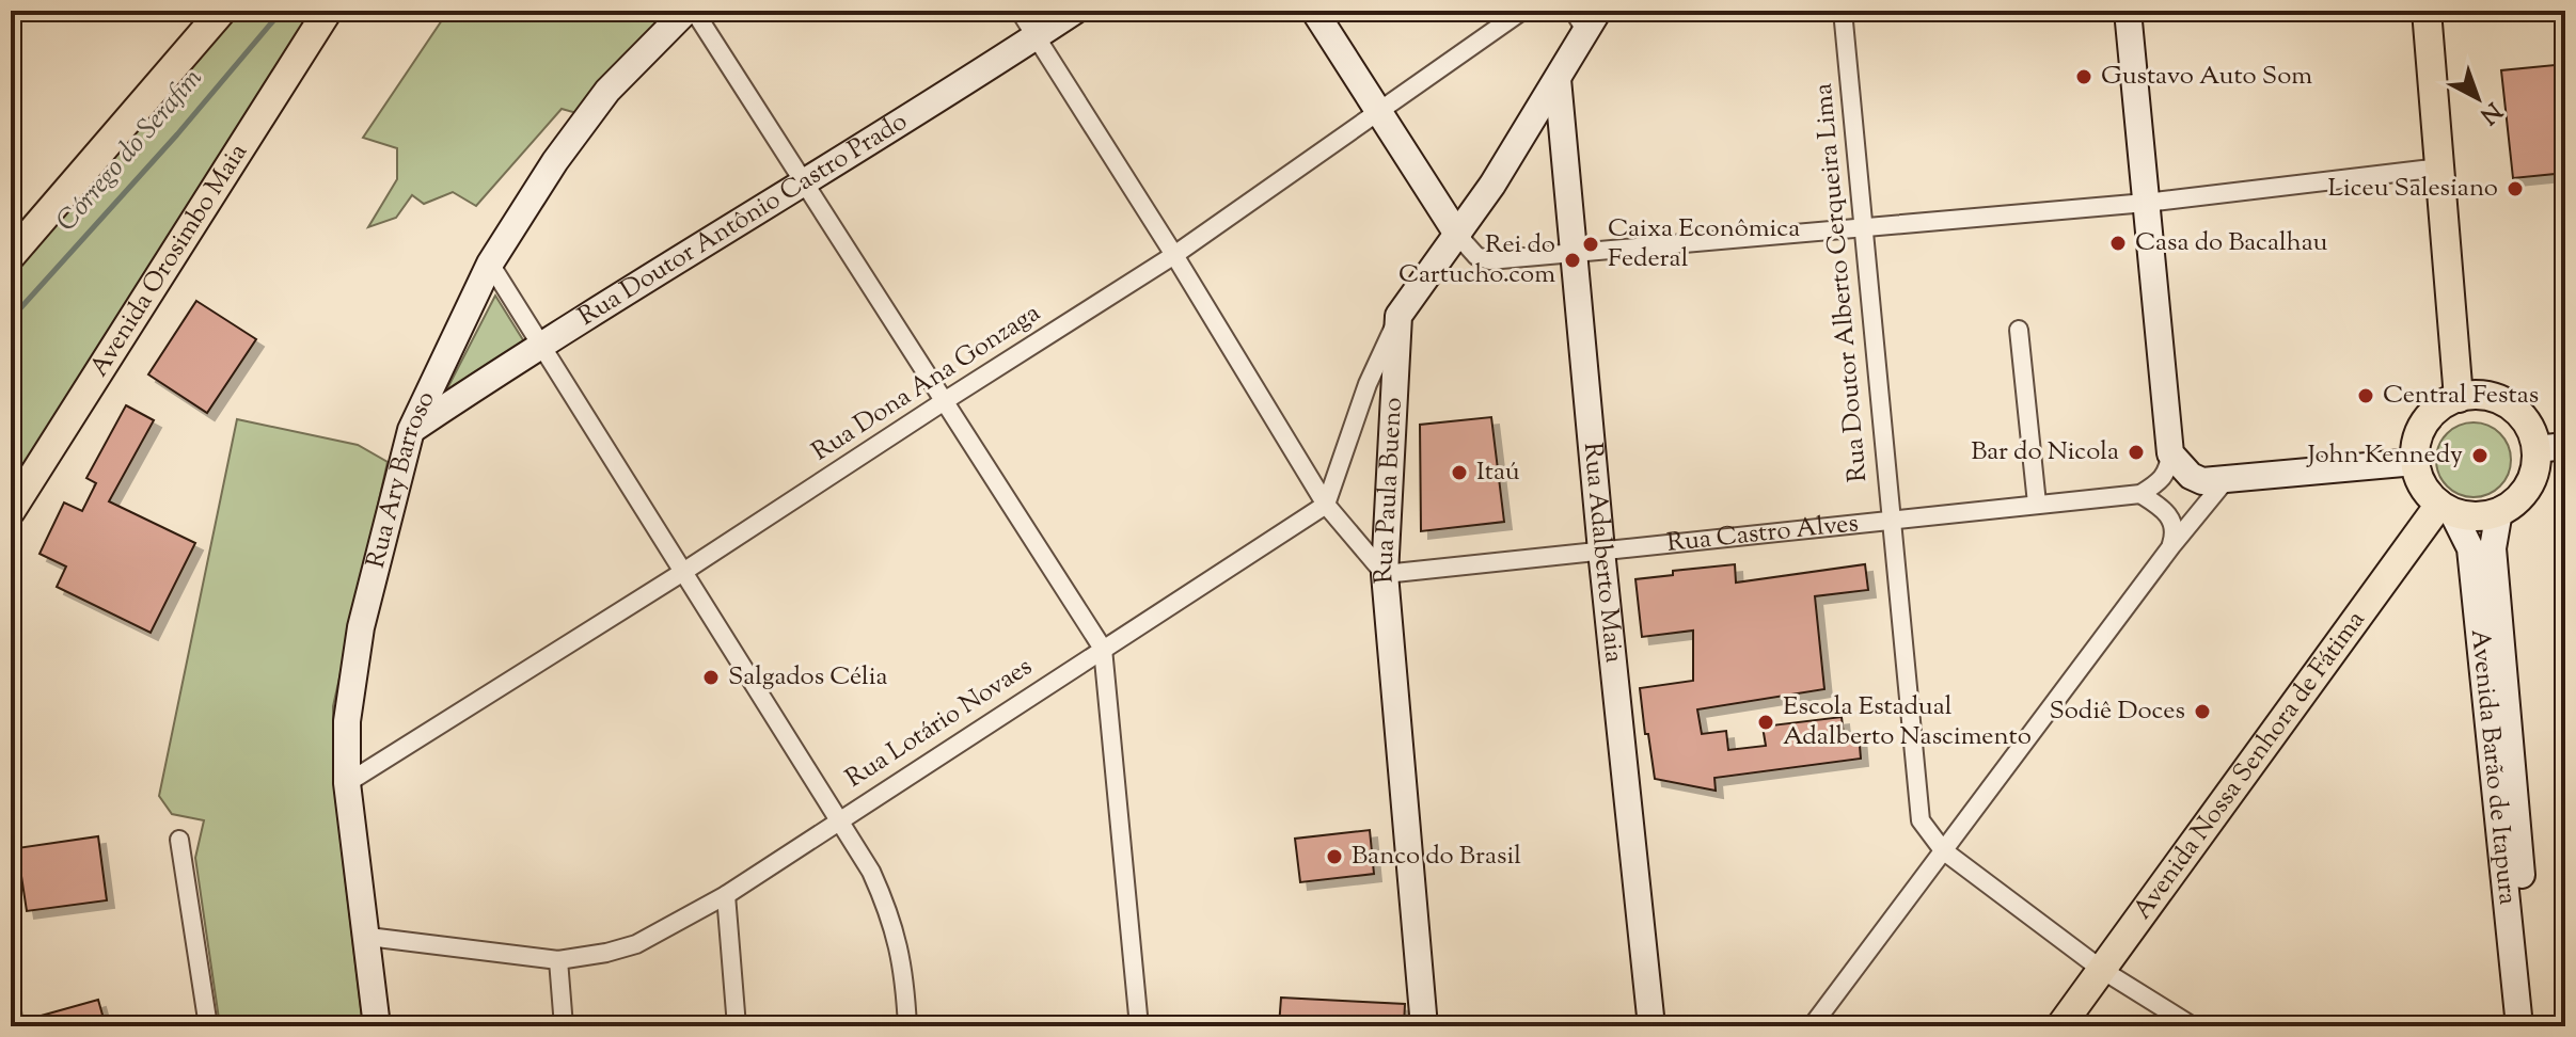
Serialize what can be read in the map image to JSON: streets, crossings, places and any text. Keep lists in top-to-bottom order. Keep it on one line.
{"streets":{"main road":["Rua Doutor Antônio Castro Prado","Avenida Orosimbo Maia","Rua Ary Barroso","Rua Paula Bueno","Rua Adalberto Maia","Avenida Nossa Senhora de Fátima","Avenida Barão de Itapura"],"street":["Rua Doutor Alberto Cerqueira Lima","Rua Dona Ana Gonzaga","Rua Castro Alves","Rua Lotário Novaes"]},"crossings":[["Rua Doutor Antônio Castro Prado","Rua Ary Barroso"],["Rua Doutor Alberto Cerqueira Lima","Rua Castro Alves"],["Rua Doutor Alberto Cerqueira Lima","Avenida Nossa Senhora de Fátima"],["Rua Dona Ana Gonzaga","Rua Ary Barroso"],["Rua Ary Barroso","Rua Lotário Novaes"],["Rua Paula Bueno","Rua Castro Alves"],["Rua Castro Alves","Rua Adalberto Maia"],["Avenida Nossa Senhora de Fátima","Avenida Barão de Itapura"]],"water":["Córrego do Serafim"],"places":["Gustavo Auto Som","Liceu Salesiano","Casa do Bacalhau","Caixa Econômica Federal","Rei do Cartucho.com","Central Festas","Bar do Nicola","John Kennedy","Itaú","Salgados Célia","Sodiê Doces","Escola Estadual Adalberto Nascimento","Banco do Brasil"],"north":"bottom right"}
